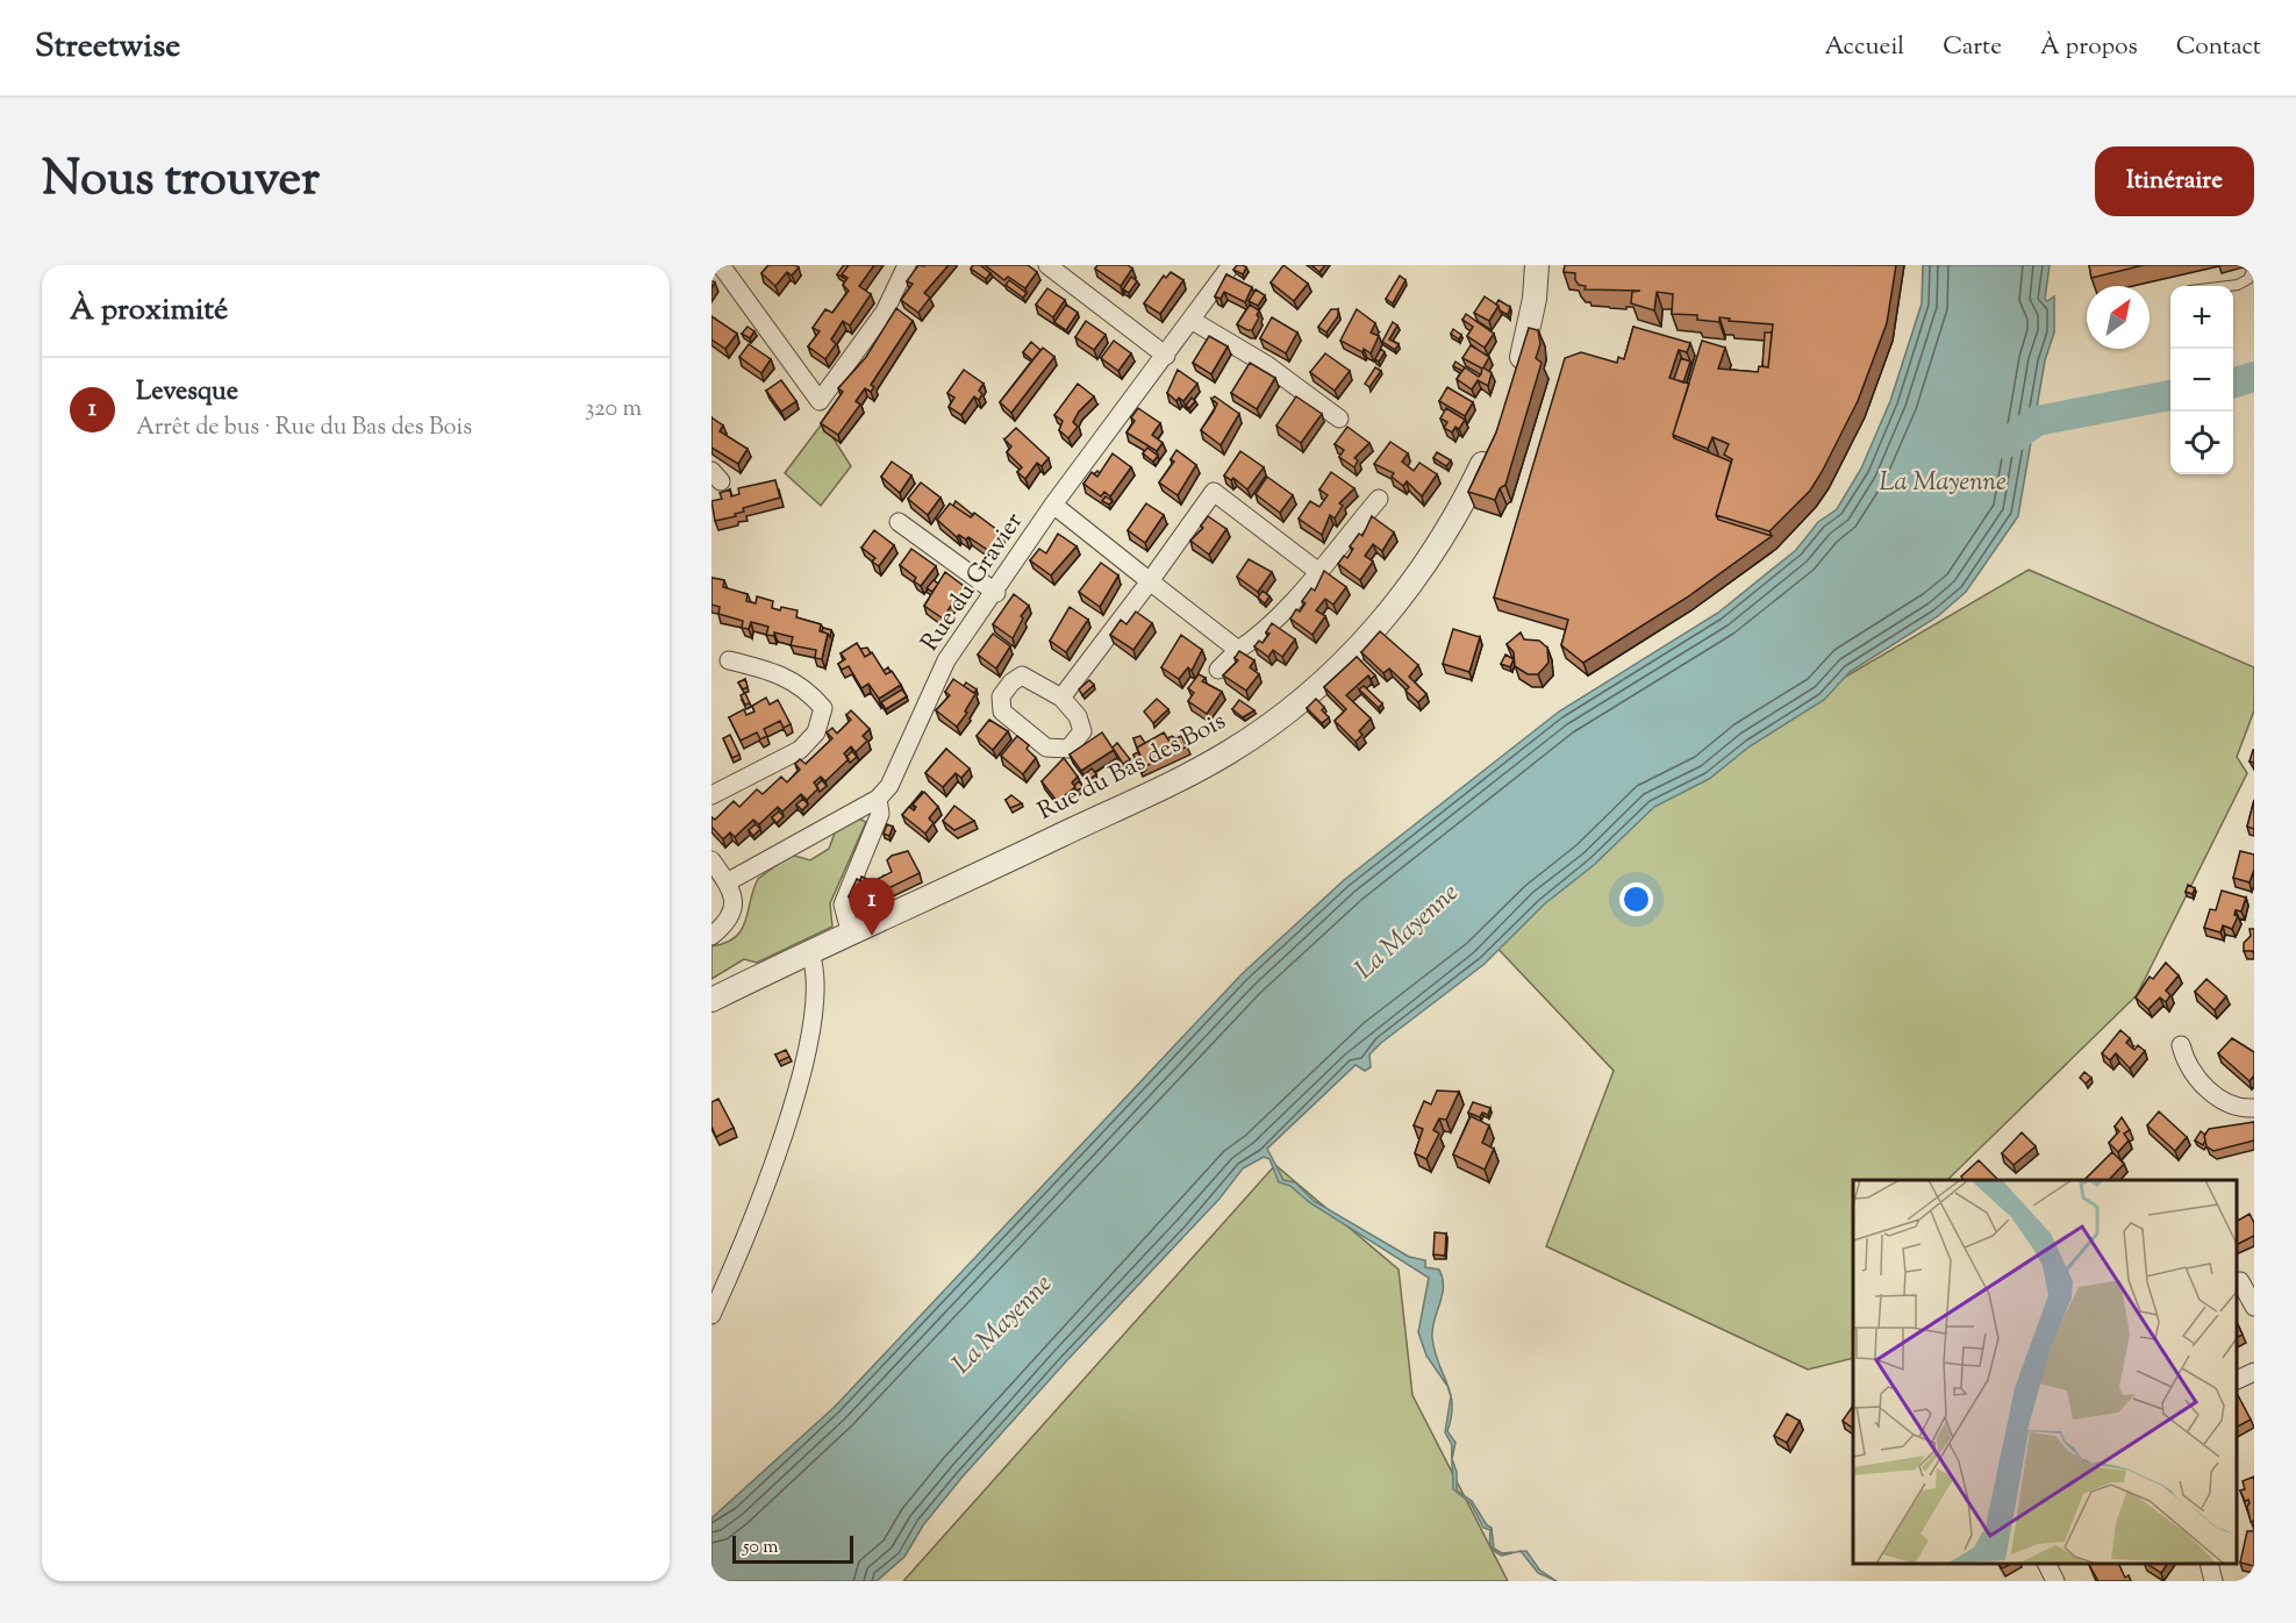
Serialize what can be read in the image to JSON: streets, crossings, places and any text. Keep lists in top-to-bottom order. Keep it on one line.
{"streets":{"street":["Rue du Gravier","Rue du Bas des Bois"]},"water":["La Mayenne"],"scale_bar":"50 m","north":"top right","page":{"header":"Streetwise","nav":["Accueil","Carte","À propos","Contact"],"title":"Nous trouver","buttons":"Itinéraire","heading":"À proximité","map_buttons":["+","−"],"list":[{"mark":"1","name":"Levesque","note":"Arrêt de bus · Rue du Bas des Bois","value":"320 m"}],"pins":"1","scale":"50 m"}}
